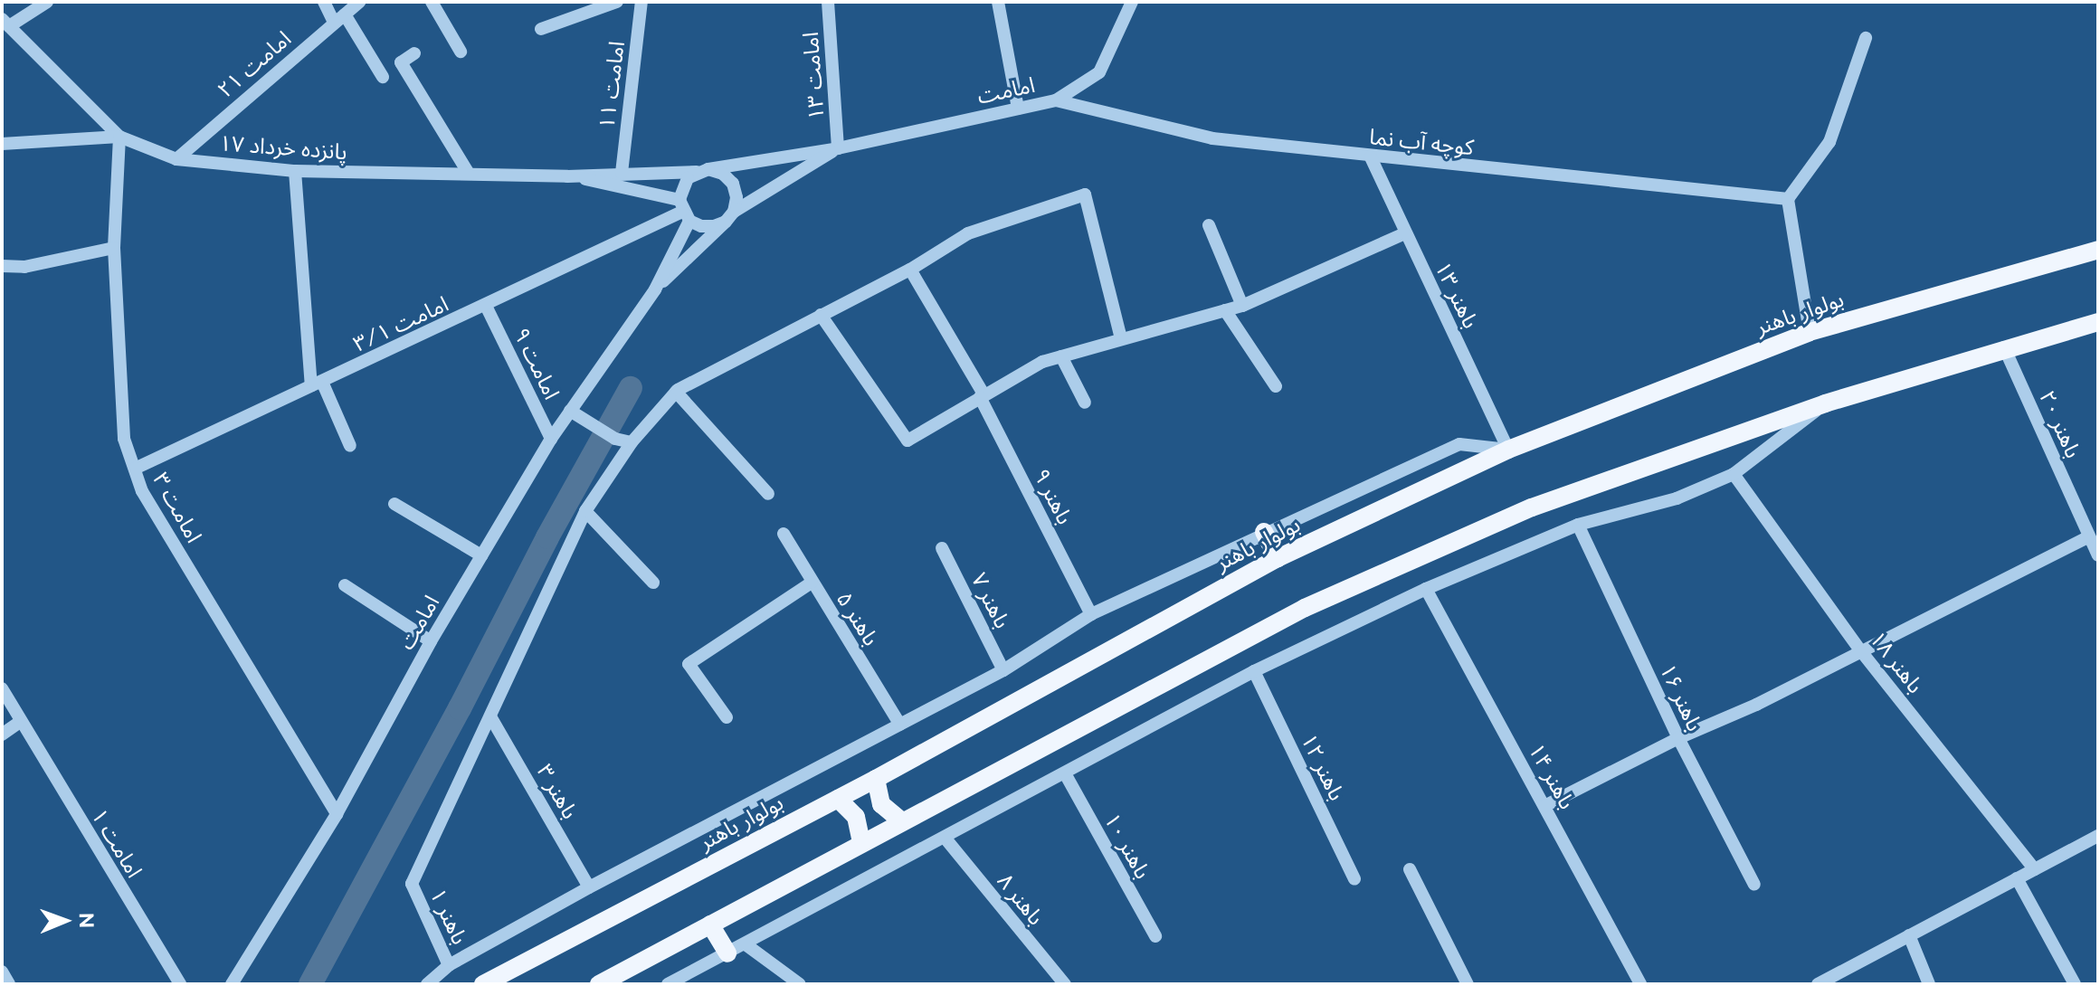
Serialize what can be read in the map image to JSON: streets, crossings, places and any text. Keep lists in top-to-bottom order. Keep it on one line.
{"streets":{"main road":["بولوار باهنر"],"street":["امامت ۲۱","امامت ۱۳","امامت ۱۱","امامت","کوچه آب نما","پانزده خرداد ۱۷","باهنر ۱۳","امامت ۳/۱","امامت ۹","باهنر ۲۰","باهنر ۹","امامت ۳","باهنر ۷","باهنر ۵","باهنر ۱۸","باهنر ۱۶","باهنر ۱۲","باهنر ۱۴","باهنر ۳","امامت ۱","باهنر ۱۰","باهنر ۸","باهنر ۱"]},"crossings":[["امامت ۲۱","پانزده خرداد ۱۷"],["امامت ۱۳","امامت"],["امامت ۱۱","پانزده خرداد ۱۷"],["امامت","کوچه آب نما"],["امامت","پانزده خرداد ۱۷"],["امامت","امامت ۳/۱"],["امامت","امامت ۹"],["امامت","امامت ۳"],["کوچه آب نما","باهنر ۱۳"],["پانزده خرداد ۱۷","امامت ۳/۱"],["پانزده خرداد ۱۷","امامت ۳"],["باهنر ۱۳","بولوار باهنر"],["امامت ۳/۱","امامت ۹"],["امامت ۳/۱","امامت ۳"],["باهنر ۳","باهنر ۱"]],"north":"right"}
